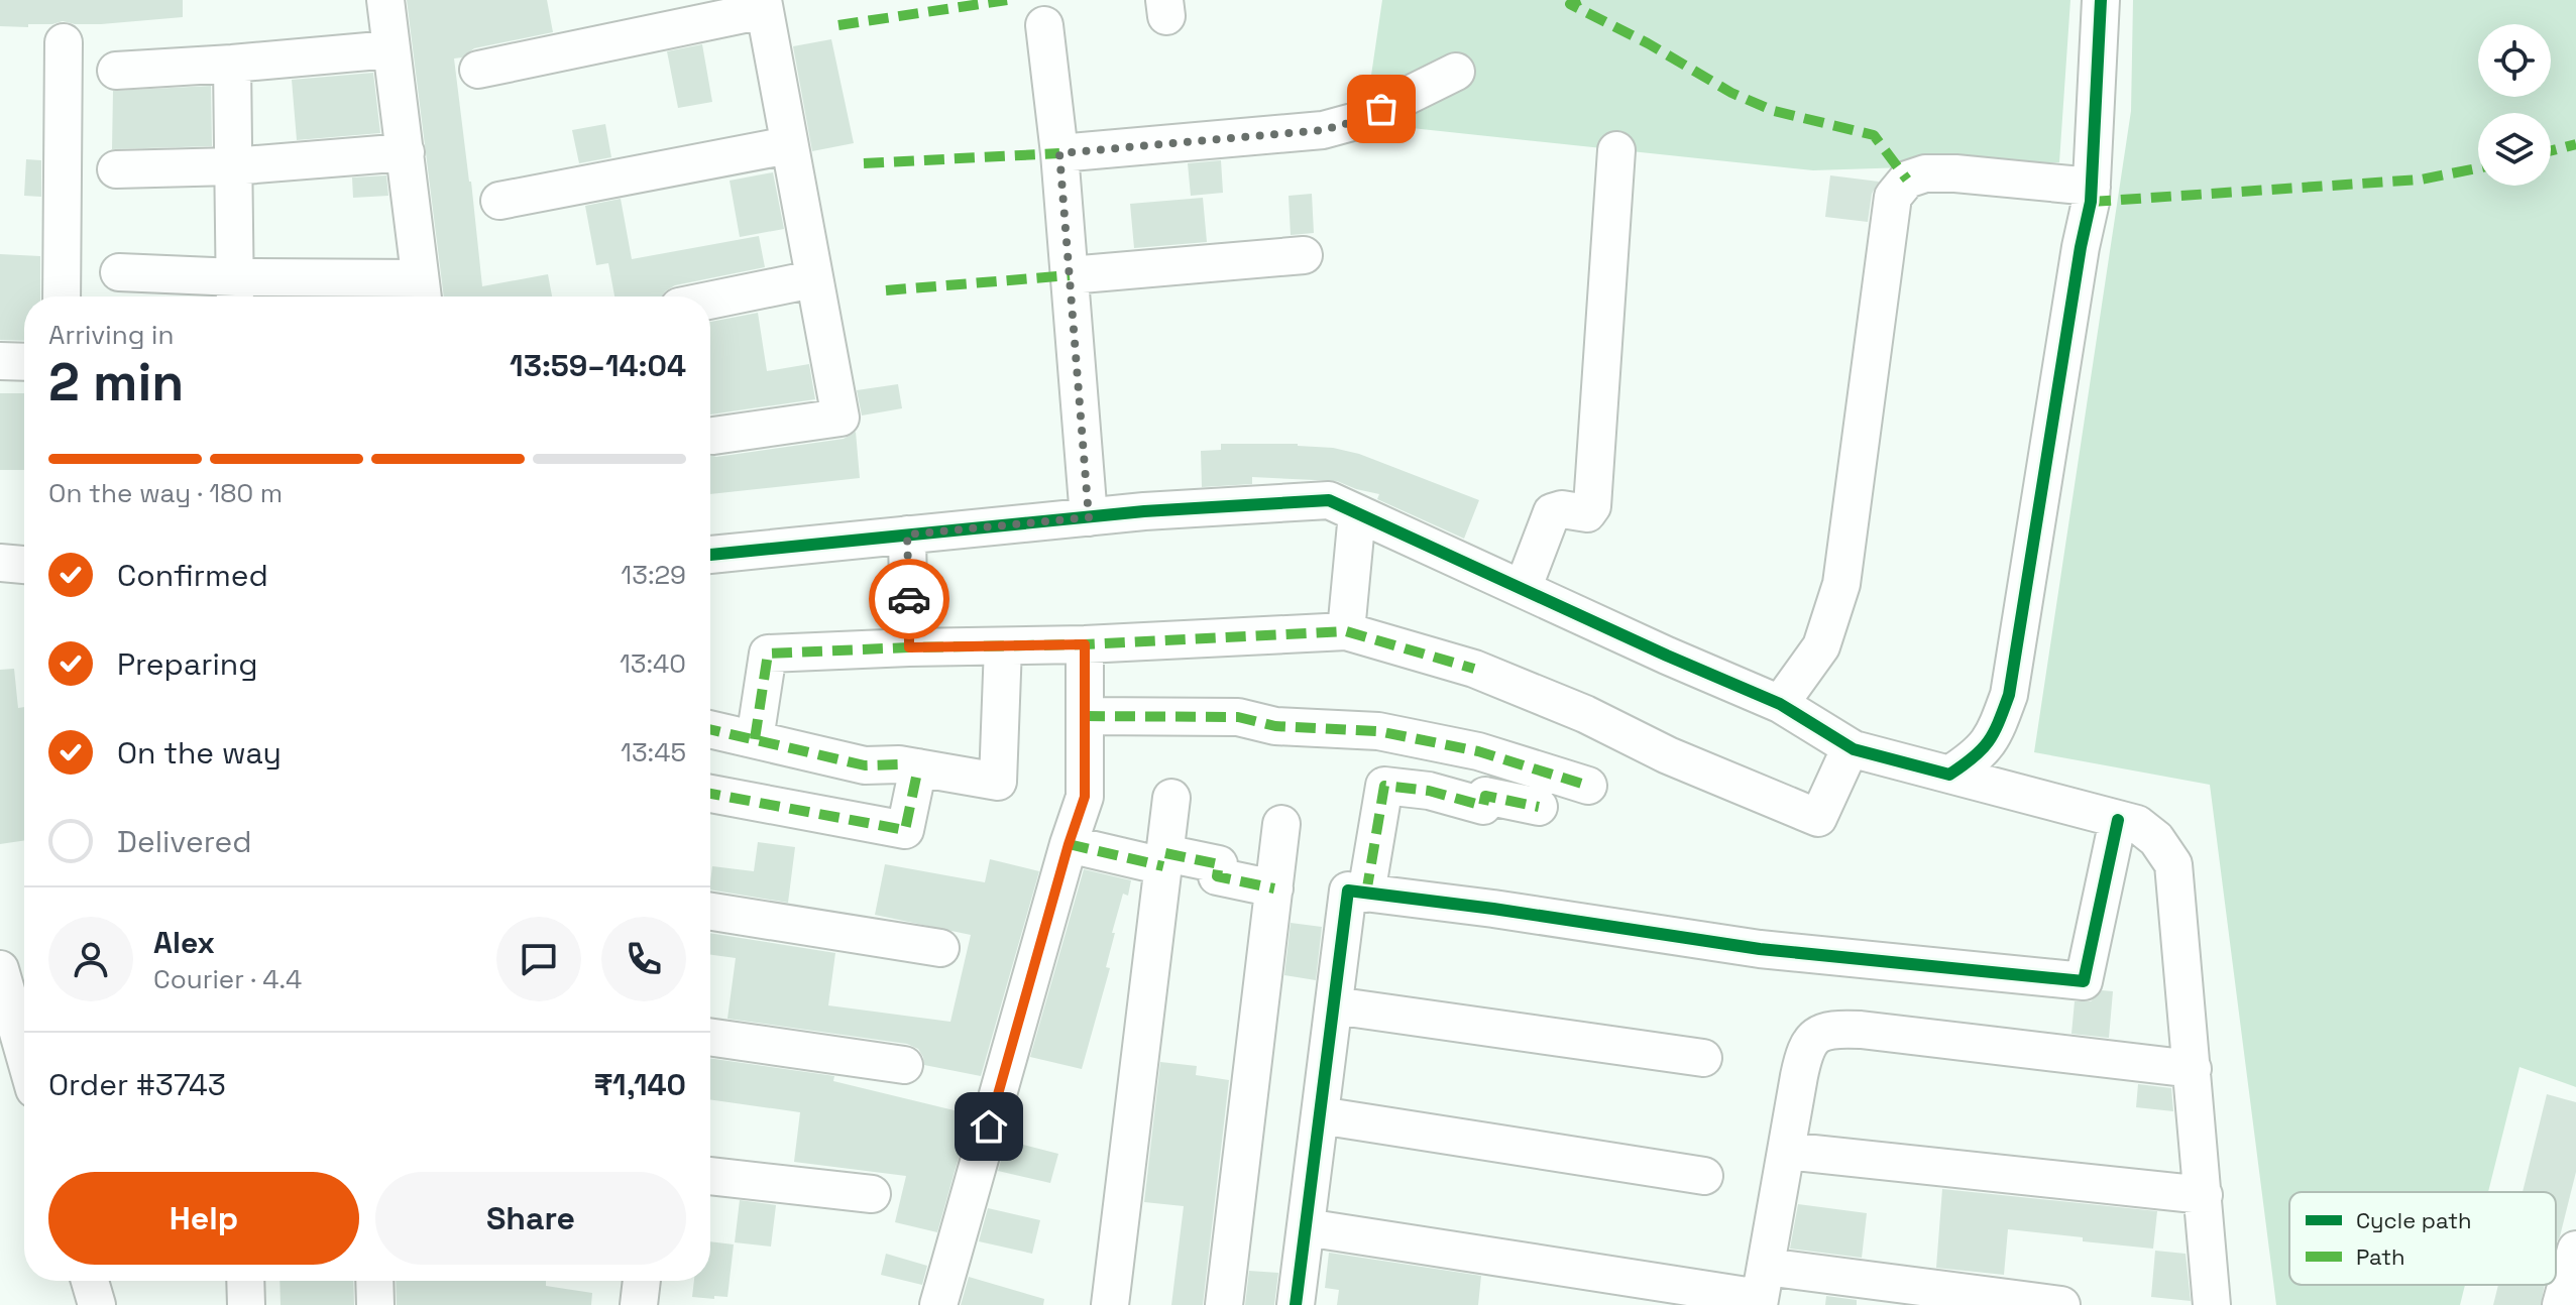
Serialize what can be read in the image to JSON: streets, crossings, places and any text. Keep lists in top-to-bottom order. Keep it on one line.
{"legend":["Cycle path","Path"],"page":{"heading":["2 min","Arriving in","13:59–14:04"],"panel":["Alex","Courier · 4.4","Order #3743","₹1,140"],"bar":"On the way · 180 m","list":[["Confirmed","13:29"],["Preparing","13:40"],["On the way","13:45"],"Delivered"],"buttons":["Help","Share"]}}
